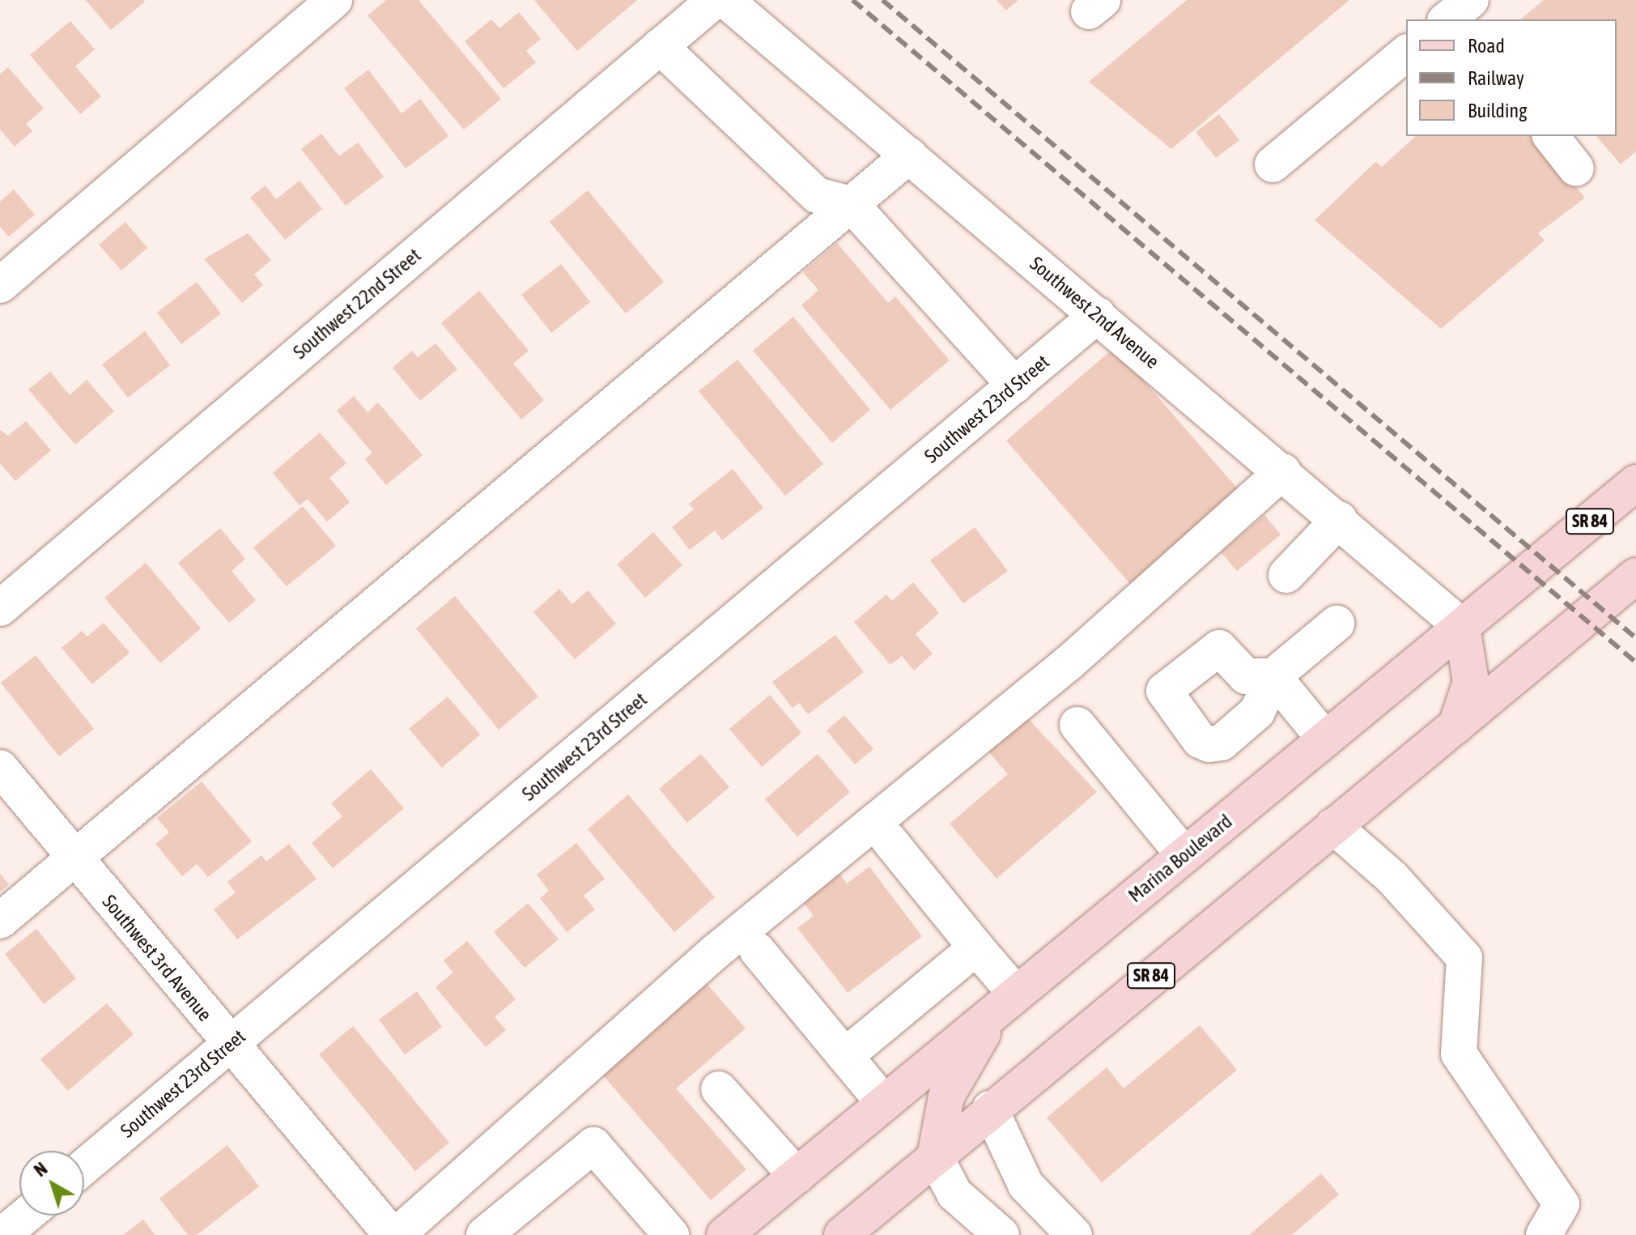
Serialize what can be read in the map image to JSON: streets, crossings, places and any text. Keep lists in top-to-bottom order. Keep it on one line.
{"streets":{"main road":["SR 84","Marina Boulevard"],"street":["Southwest 22nd Street","Southwest 2nd Avenue","Southwest 23rd Street","Southwest 3rd Avenue"]},"crossings":[["Southwest 2nd Avenue","Southwest 23rd Street"],["Southwest 2nd Avenue","Marina Boulevard"],["Southwest 23rd Street","Southwest 3rd Avenue"]],"legend":["Road","Railway","Building"],"north":"top left"}
